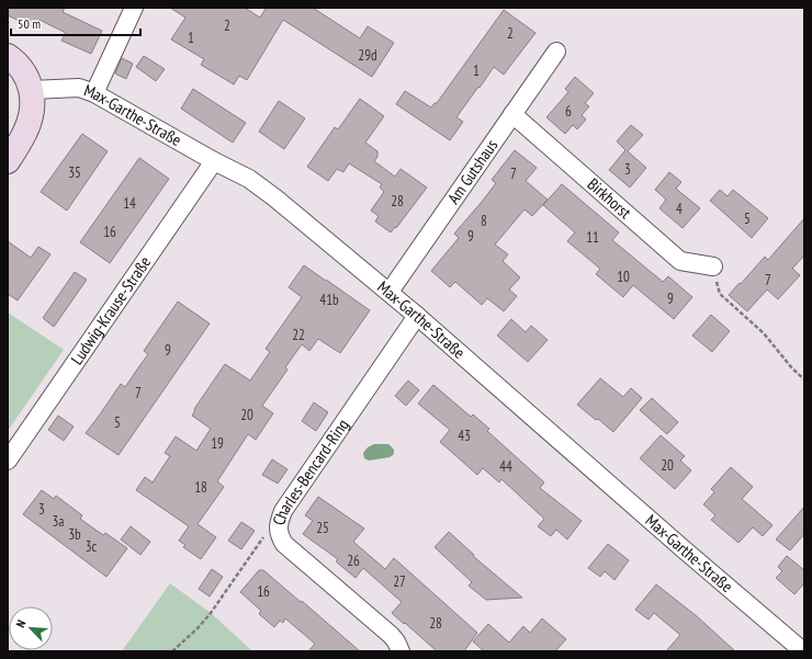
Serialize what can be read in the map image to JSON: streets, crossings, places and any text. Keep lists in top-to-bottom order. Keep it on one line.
{"streets":{"street":["Max-Garthe-Straße","Am Gutshaus","Birkhorst","Ludwig-Krause-Straße","Charles-Bencard-Ring"]},"crossings":[["Max-Garthe-Straße","Am Gutshaus"],["Max-Garthe-Straße","Ludwig-Krause-Straße"],["Max-Garthe-Straße","Charles-Bencard-Ring"],["Am Gutshaus","Birkhorst"]],"house_numbers":["2","2","1","29d","1","6","3","35","7","28","14","4","5","8","16","9","11","10","7","9","41b","22","9","7","20","5","43","19","20","44","18","3","3a","25","3b","3c","26","27","16","28"],"scale_bar":"50 m","north":"top left"}
